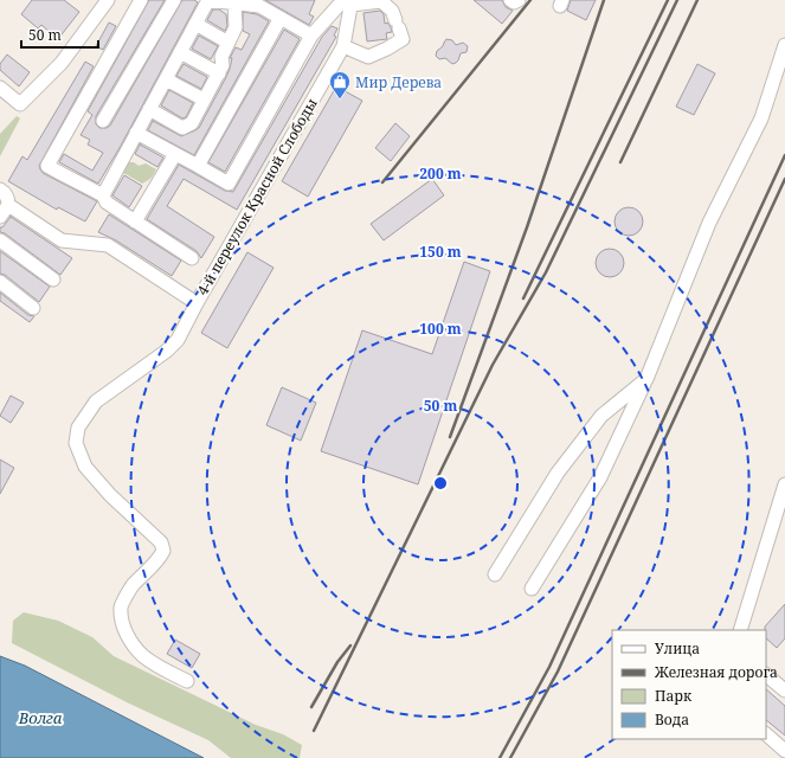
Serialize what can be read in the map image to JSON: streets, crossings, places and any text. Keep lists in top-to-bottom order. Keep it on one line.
{"streets":{"street":["4-й переулок Красной Слободы"]},"water":["Волга"],"places":{"shop":["Мир Дерева"]},"legend":["Улица","Железная дорога","Парк","Вода"],"scale_bar":"50 m","rings":["200 m","150 m","100 m","50 m"]}
